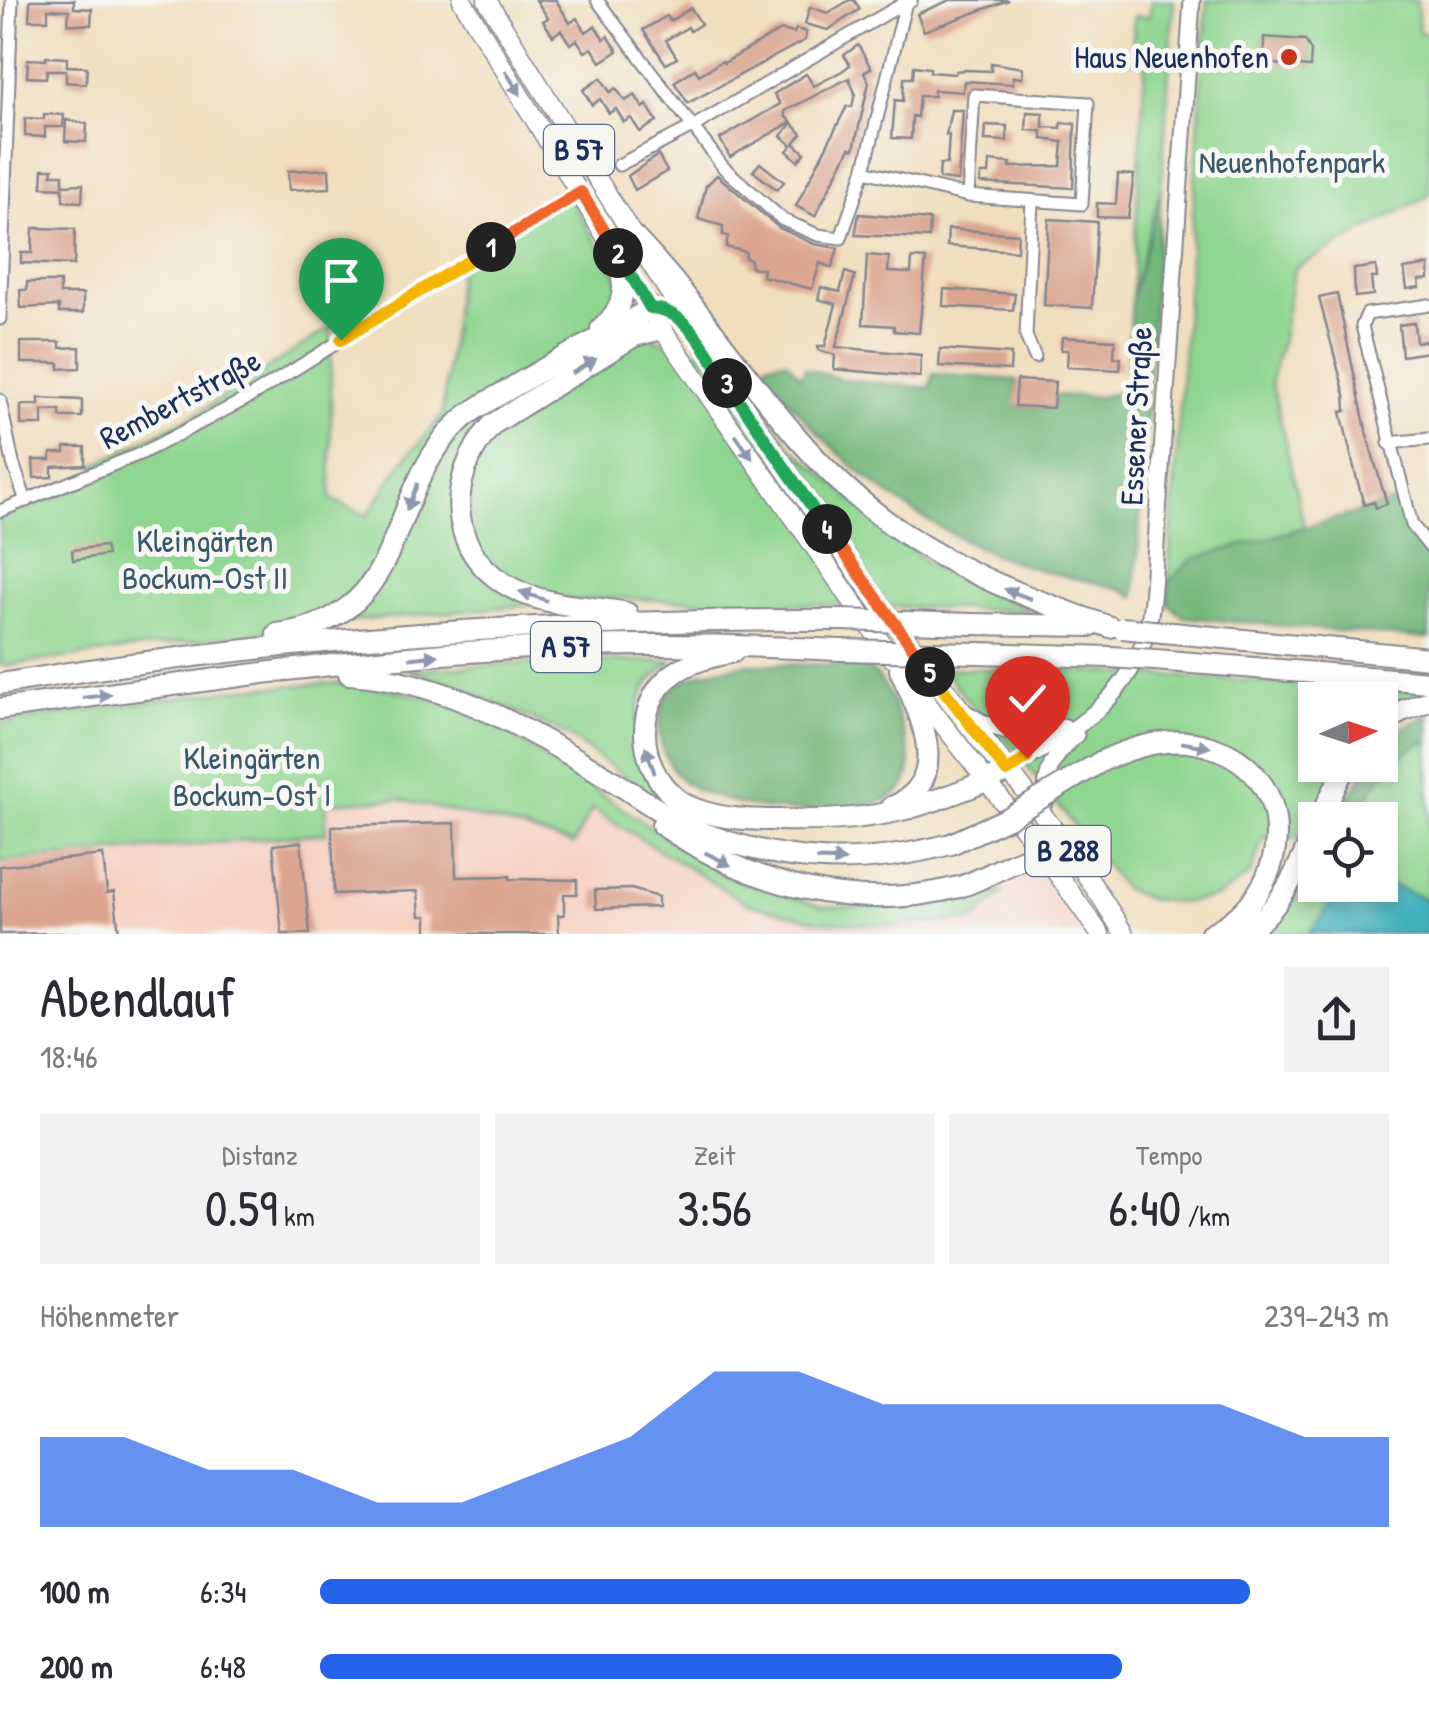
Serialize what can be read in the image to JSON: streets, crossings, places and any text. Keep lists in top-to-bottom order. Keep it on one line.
{"streets":{"highway":["A 57"],"main road":["B 57","Essener Straße","B 288"],"street":["Rembertstraße"]},"crossings":[["B 57","Rembertstraße"],["B 57","B 288"],["Essener Straße","B 288"]],"parks":["Neuenhofenpark","Kleingärten Bockum-Ost II","Kleingärten Bockum-Ost I"],"places":["Haus Neuenhofen"],"north":"right","page":{"pins":["1","2","3","4","5"],"heading":["Abendlauf","18:46"],"stats":[["Distanz","0.59 km"],["Zeit","3:56"],["Tempo","6:40 /km"]],"chart":["Höhenmeter","239–243 m"],"list":[{"name":"100 m","note":"6:34"},{"name":"200 m","note":"6:48"}]}}
